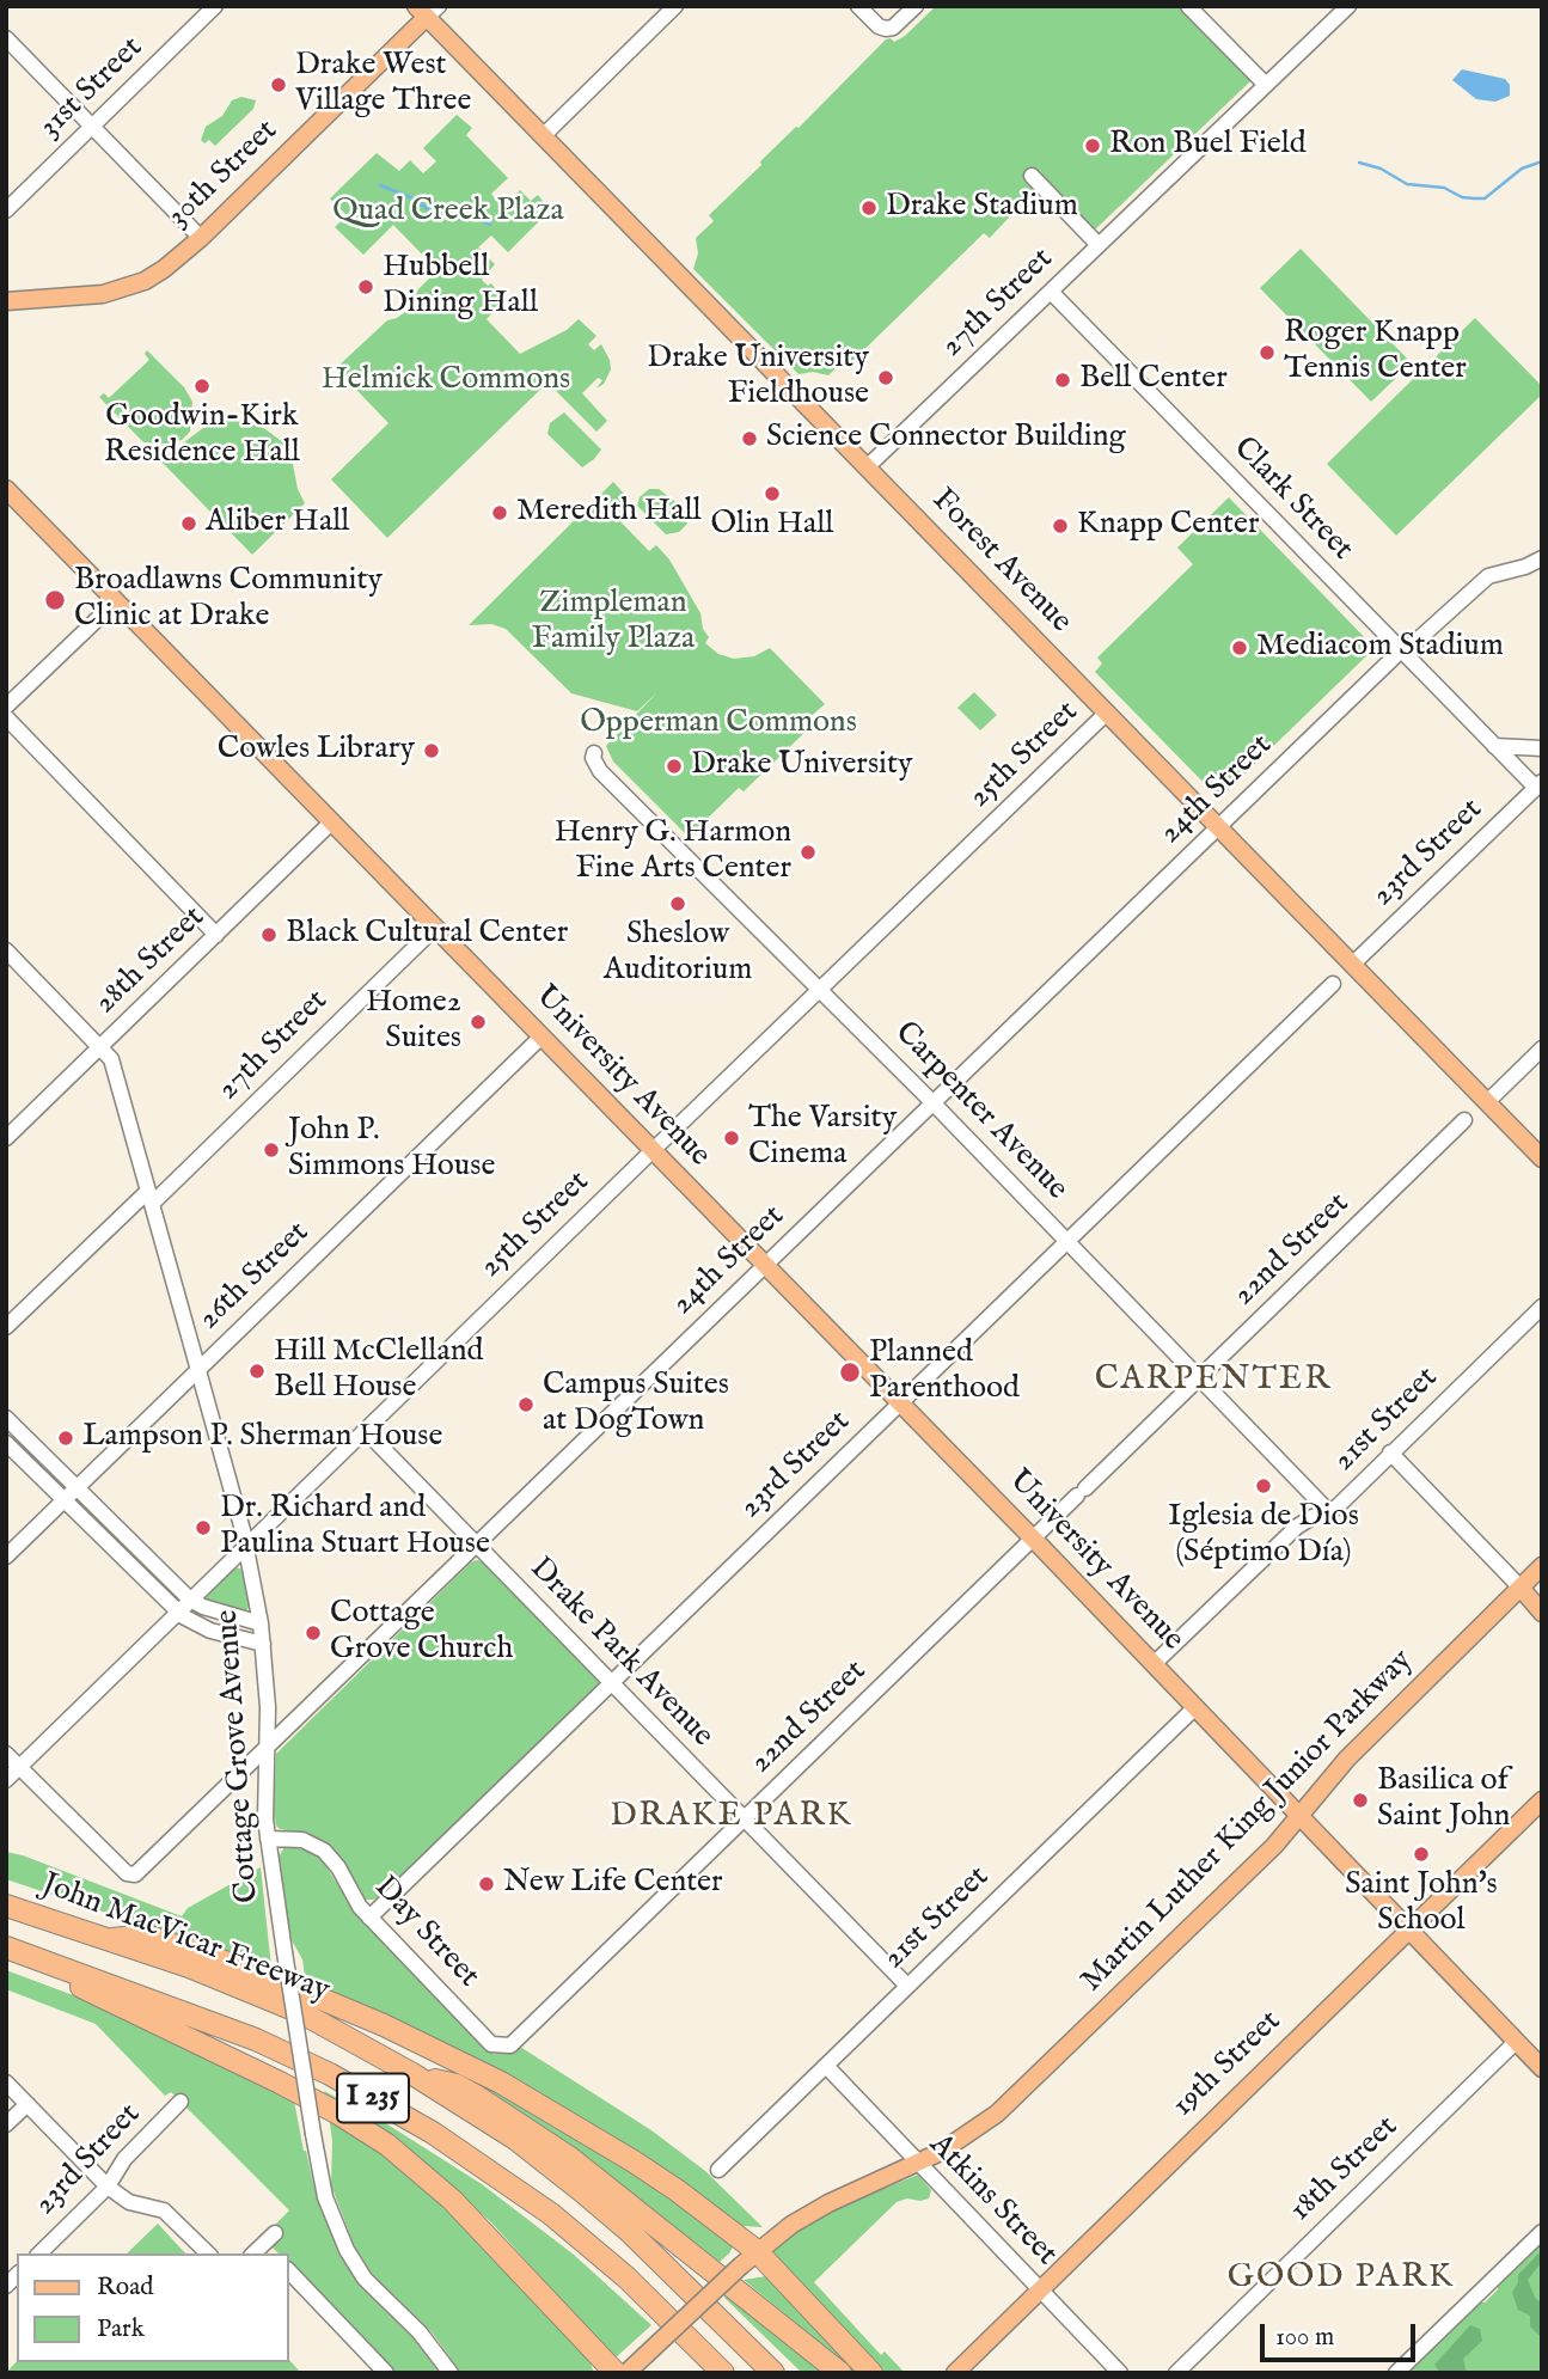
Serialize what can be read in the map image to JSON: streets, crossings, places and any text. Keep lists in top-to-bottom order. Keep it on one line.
{"streets":{"highway":["John MacVicar Freeway","I 235"],"main road":["30th Street","Forest Avenue","University Avenue","Martin Luther King Junior Parkway","19th Street"],"street":["31st Street","27th Street","Clark Street","25th Street","24th Street","23rd Street","28th Street","Carpenter Avenue","22nd Street","26th Street","21st Street","Drake Park Avenue","Cottage Grove Avenue","Day Street","18th Street","Atkins Street"]},"crossings":[["30th Street","Forest Avenue"],["27th Street","Clark Street"],["27th Street","Forest Avenue"],["27th Street","University Avenue"],["27th Street","Cottage Grove Avenue"],["Clark Street","24th Street"],["Clark Street","23rd Street"],["Forest Avenue","25th Street"],["Forest Avenue","24th Street"],["Forest Avenue","23rd Street"],["25th Street","24th Street"],["25th Street","University Avenue"],["25th Street","Carpenter Avenue"],["25th Street","Drake Park Avenue"],["25th Street","Cottage Grove Avenue"],["24th Street","University Avenue"],["24th Street","Carpenter Avenue"],["24th Street","Drake Park Avenue"],["24th Street","Cottage Grove Avenue"],["23rd Street","University Avenue"],["23rd Street","Carpenter Avenue"],["23rd Street","Drake Park Avenue"],["23rd Street","Day Street"],["28th Street","University Avenue"],["28th Street","Cottage Grove Avenue"],["University Avenue","22nd Street"],["University Avenue","26th Street"],["University Avenue","21st Street"],["University Avenue","Martin Luther King Junior Parkway"],["University Avenue","19th Street"],["University Avenue","18th Street"],["Carpenter Avenue","22nd Street"],["Carpenter Avenue","21st Street"],["22nd Street","Drake Park Avenue"],["22nd Street","Day Street"],["26th Street","Cottage Grove Avenue"],["21st Street","Drake Park Avenue"],["21st Street","Atkins Street"],["Cottage Grove Avenue","Day Street"],["Martin Luther King Junior Parkway","Atkins Street"],["19th Street","Atkins Street"]],"districts":["CARPENTER","DRAKE PARK","GOOD PARK"],"parks":["Quad Creek Plaza","Helmick Commons","Zimpleman Family Plaza","Opperman Commons"],"places":["Drake West Village Three","Ron Buel Field","Drake Stadium","Hubbell Dining Hall","Roger Knapp Tennis Center","Drake University Fieldhouse","Bell Center","Goodwin-Kirk Residence Hall","Science Connector Building","Olin Hall","Meredith Hall","Aliber Hall","Knapp Center","Broadlawns Community Clinic at Drake","Mediacom Stadium","Cowles Library","Drake University","Henry G. Harmon Fine Arts Center","Sheslow Auditorium","Black Cultural Center","Home2 Suites","The Varsity Cinema","John P. Simmons House","Hill McClelland Bell House","Planned Parenthood","Campus Suites at DogTown","Lampson P. Sherman House","Iglesia de Dios (Séptimo Día)","Dr. Richard and Paulina Stuart House","Cottage Grove Church","Basilica of Saint John","Saint John's School","New Life Center"],"legend":["Road","Park"],"scale_bar":"100 m"}
